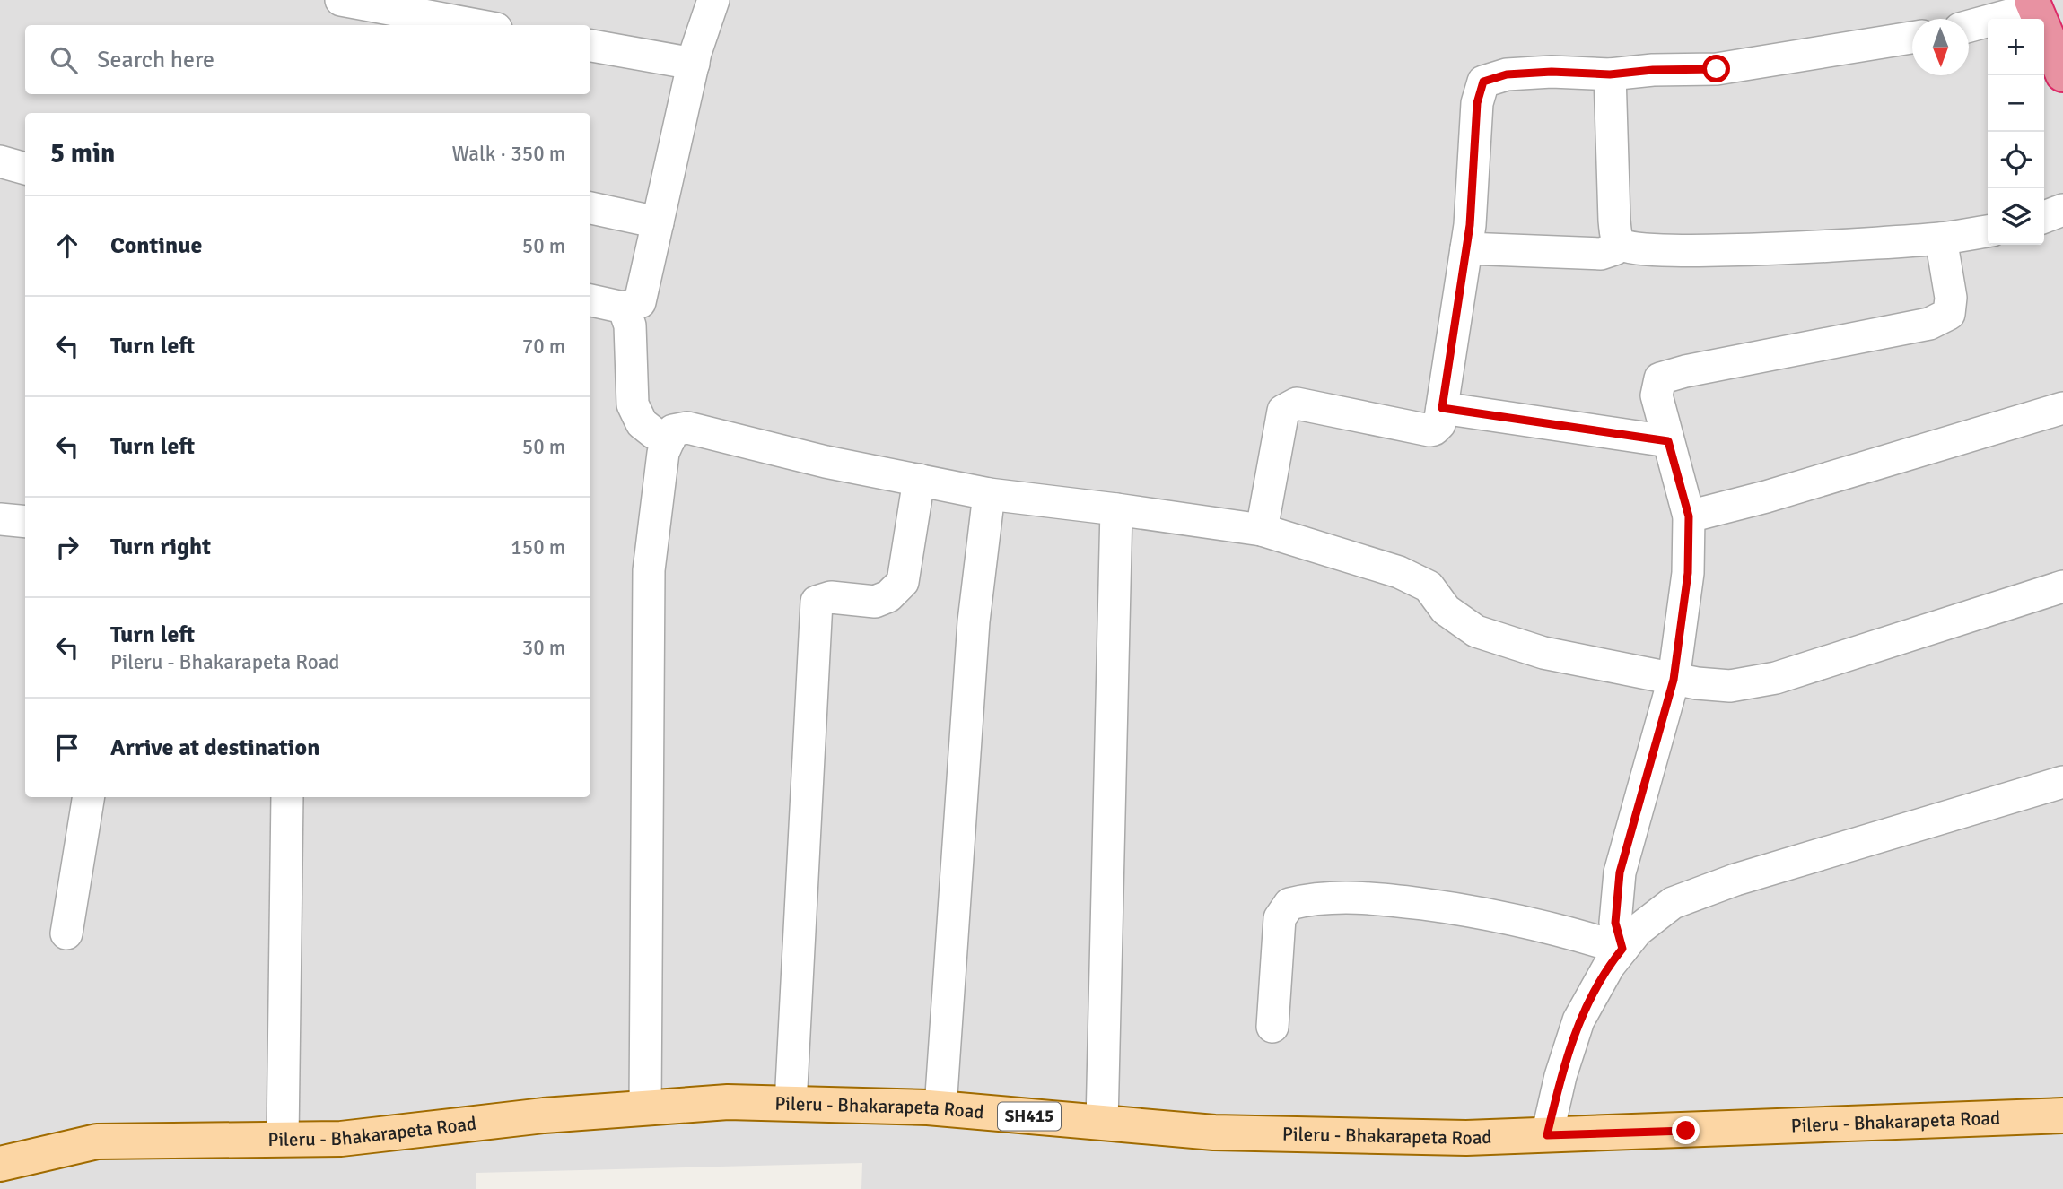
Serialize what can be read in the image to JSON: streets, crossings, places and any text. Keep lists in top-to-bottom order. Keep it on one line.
{"streets":{"main road":["Pileru - Bhakarapeta Road","SH415"]},"north":"bottom","page":{"map_buttons":["+","−"],"search":"Search here","heading":["5 min","Walk · 350 m"],"list":[["Continue","50 m"],["Turn left","70 m"],["Turn left","50 m"],["Turn right","150 m"],["Turn left","Pileru - Bhakarapeta Road","30 m"],"Arrive at destination"]}}
